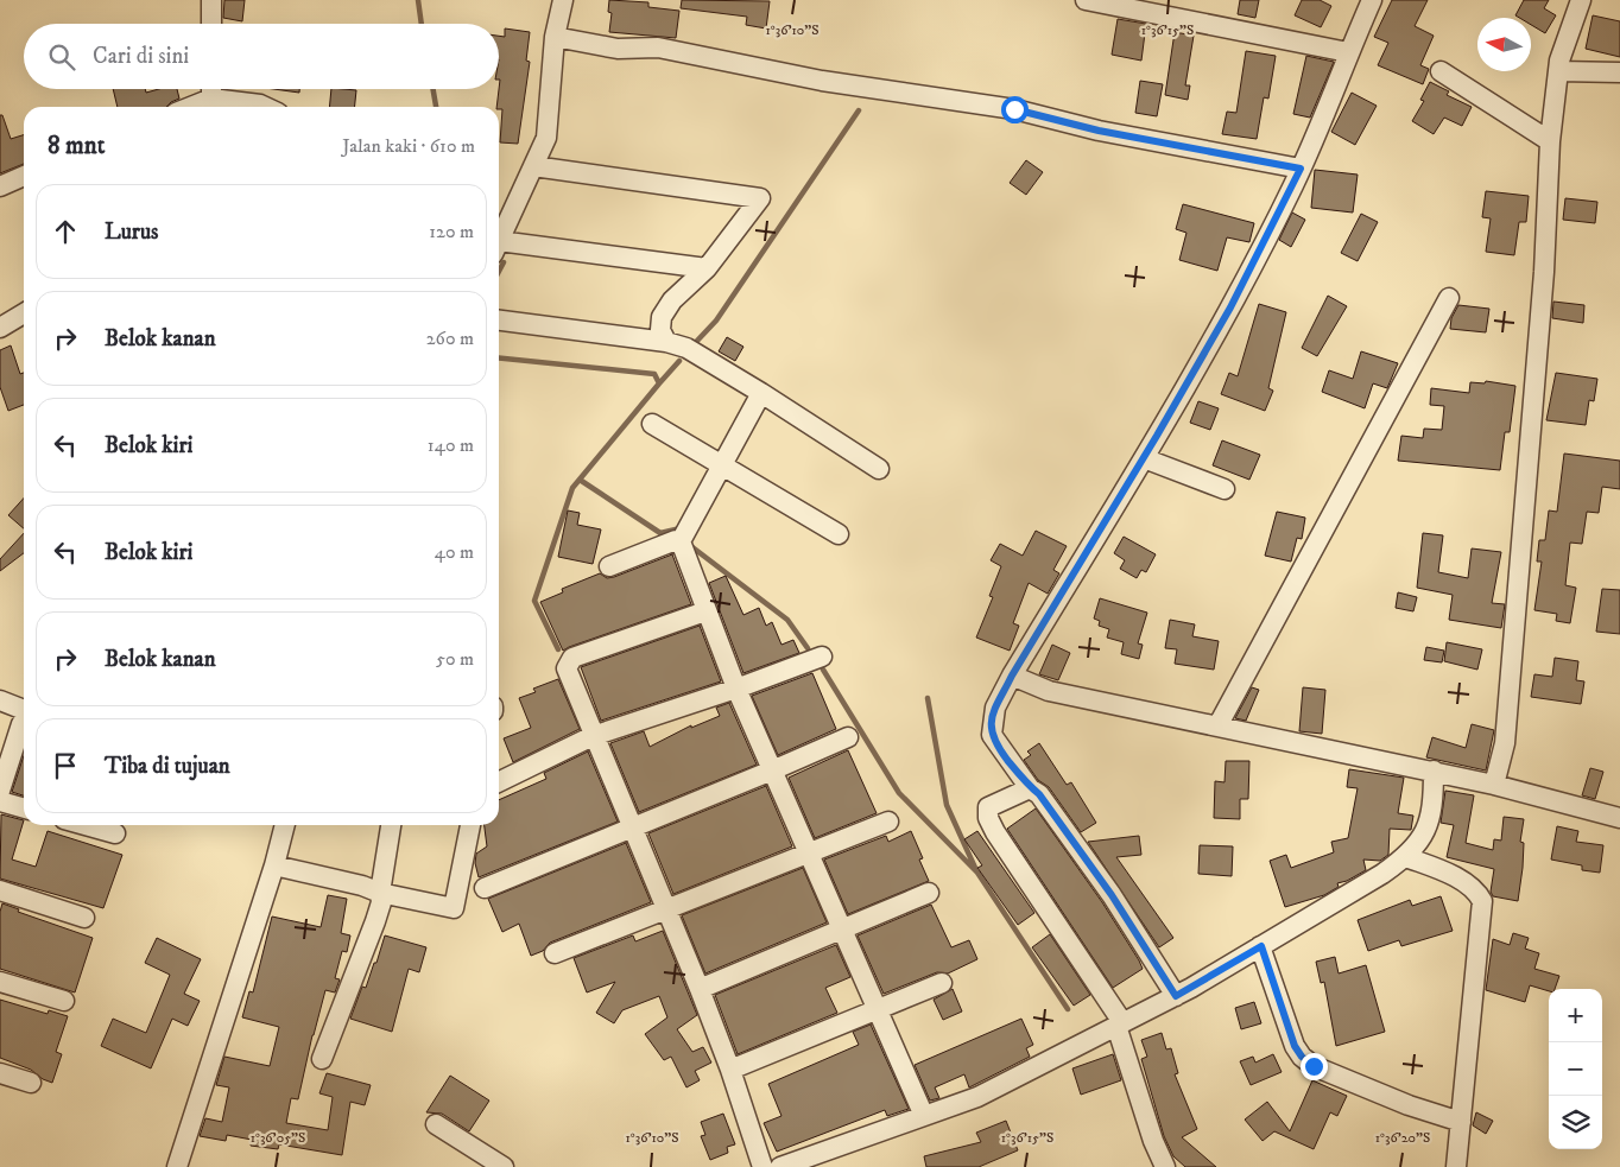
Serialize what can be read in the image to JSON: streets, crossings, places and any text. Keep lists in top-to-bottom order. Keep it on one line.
{"north":"left","page":{"search":"Cari di sini","heading":["8 mnt","Jalan kaki · 610 m"],"list":[["Lurus","120 m"],["Belok kanan","260 m"],["Belok kiri","140 m"],["Belok kiri","40 m"],["Belok kanan","50 m"],"Tiba di tujuan"],"map_buttons":["+","−"]},"coordinates":["1°36'10\"S","1°36'15\"S","1°36'05\"S","1°36'20\"S"]}
